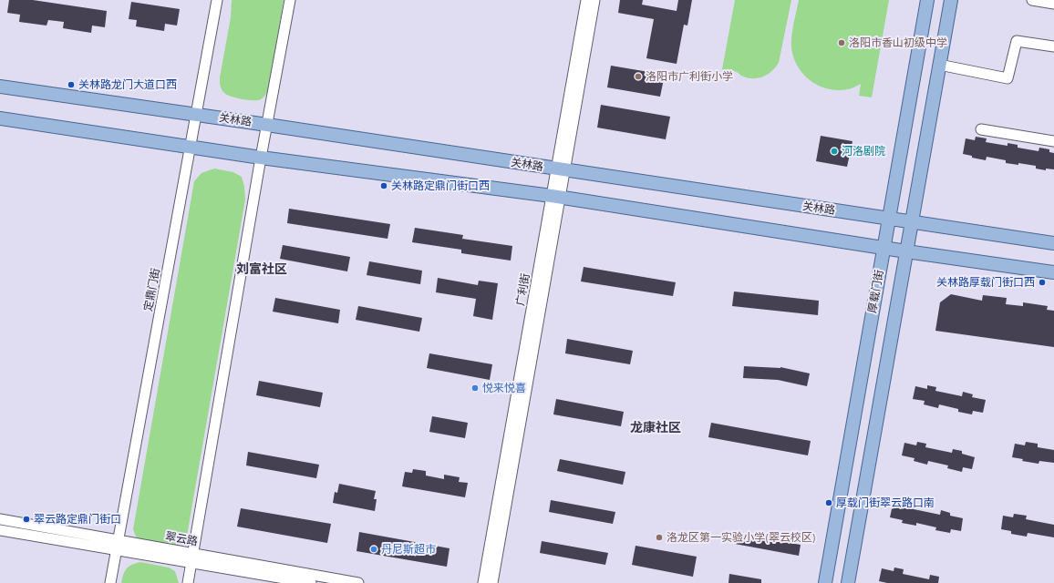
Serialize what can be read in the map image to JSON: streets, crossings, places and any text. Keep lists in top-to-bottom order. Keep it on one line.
{"streets":{"main road":["关林路","厚载门街"],"street":["定鼎门街","广利街","翠云路"]},"crossings":[["关林路","定鼎门街"],["关林路","广利街"],["关林路","厚载门街"],["定鼎门街","翠云路"]],"districts":["刘富社区","龙康社区"],"places":["洛阳市香山初级中学","洛阳市广利街小学","关林路龙门大道口西","河洛剧院","关林路定鼎门街口西","关林路厚载门街口西","悦来悦喜","厚载门街翠云路口南","翠云路定鼎门街口","洛龙区第一实验小学(翠云校区)","丹尼斯超市"]}
